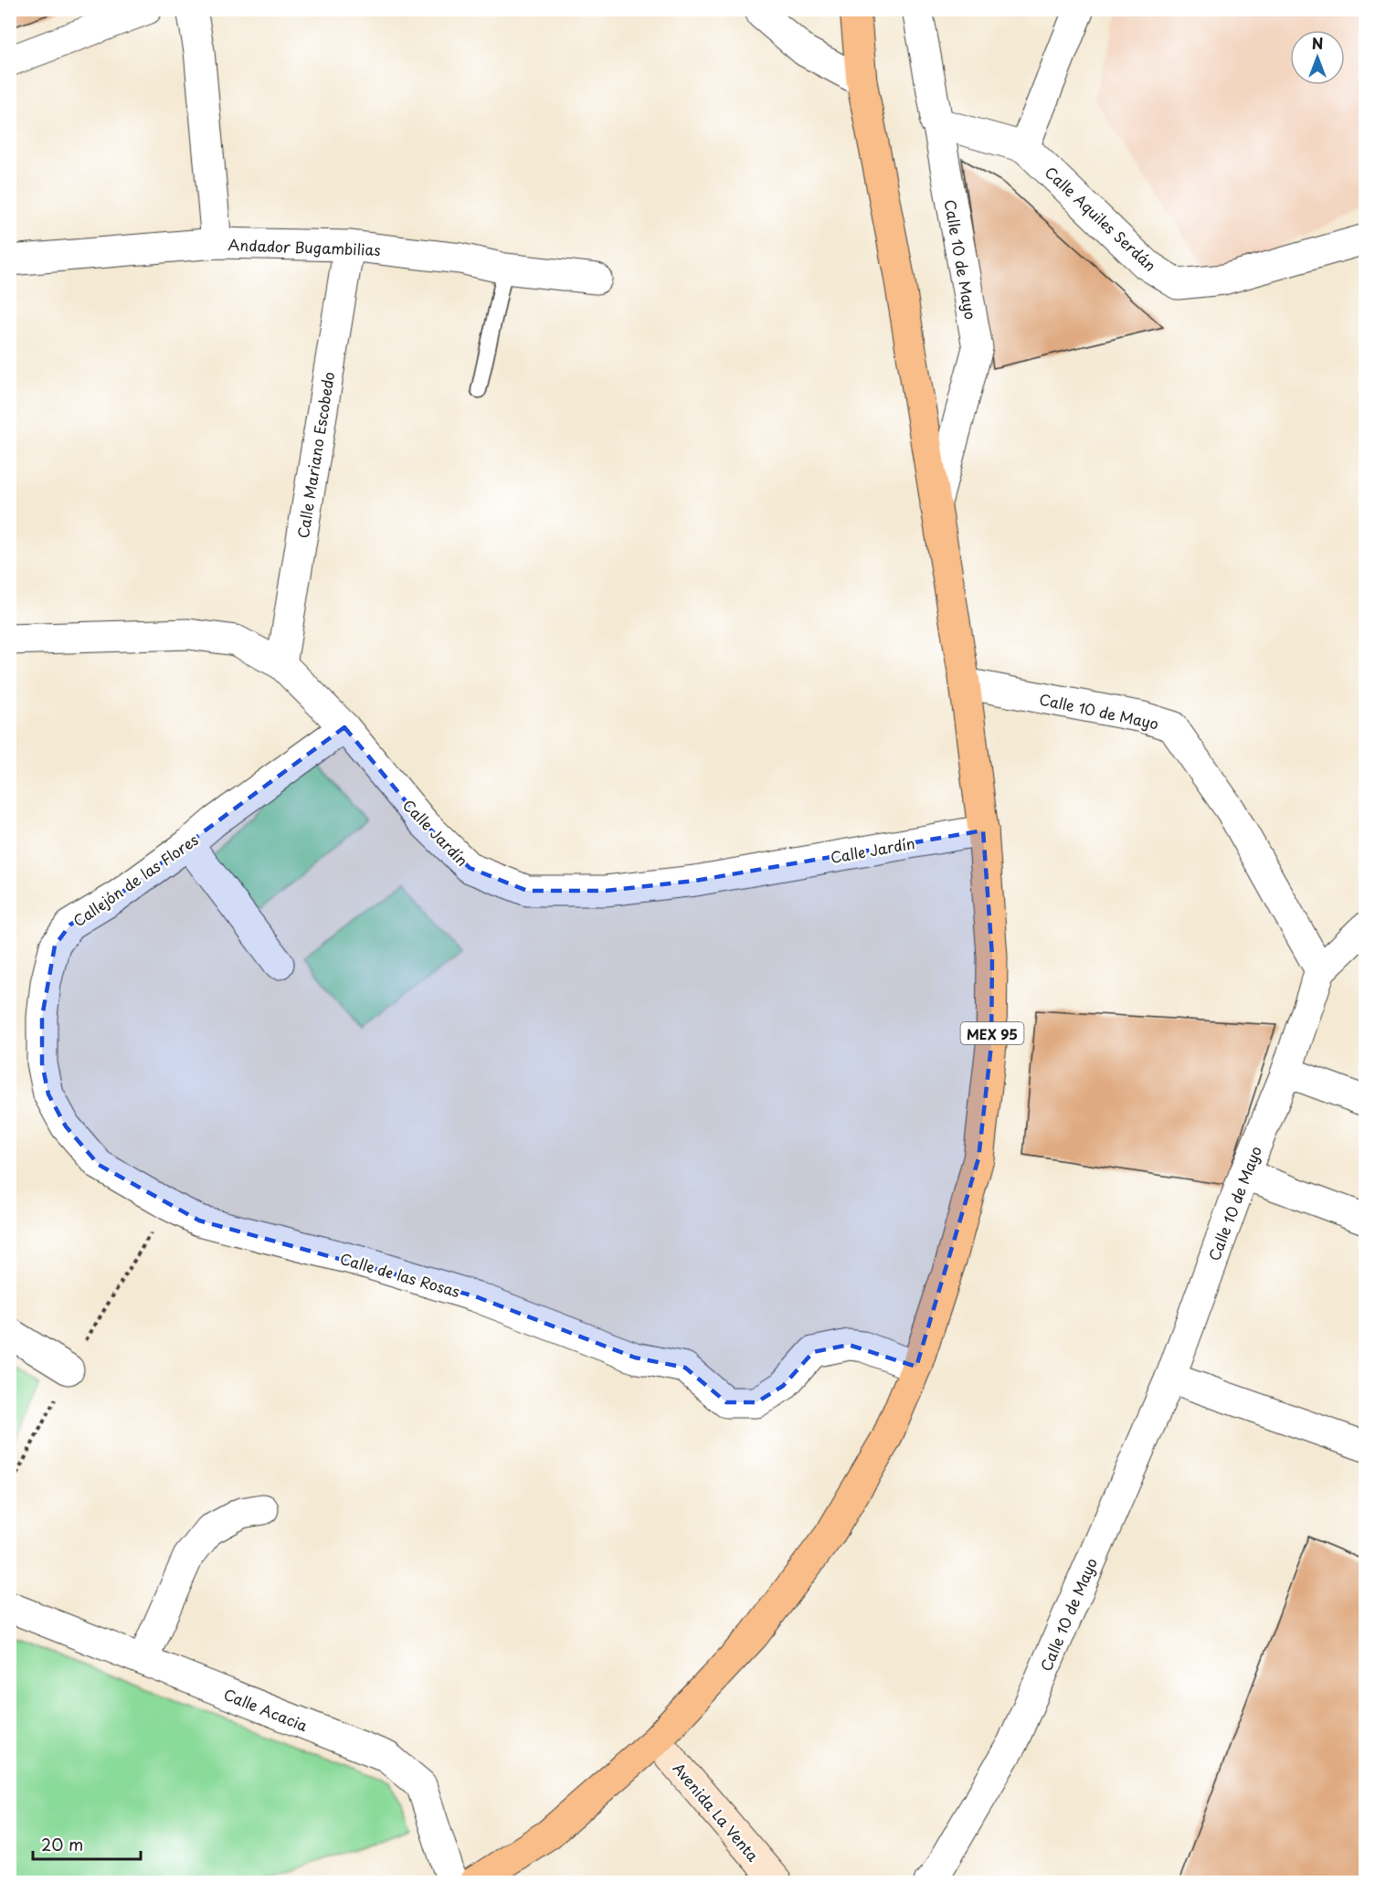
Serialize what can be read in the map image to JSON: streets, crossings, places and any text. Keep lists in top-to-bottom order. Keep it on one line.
{"streets":{"highway":["MEX 95"],"main road":["Avenida La Venta"],"street":["Calle Aquiles Serdán","Andador Bugambilias","Calle 10 de Mayo","Calle Mariano Escobedo","Calle Jardín","Callejón de las Flores","Calle de las Rosas","Calle Acacia"]},"crossings":[["Calle Aquiles Serdán","Calle 10 de Mayo"],["Andador Bugambilias","Calle Mariano Escobedo"],["Calle 10 de Mayo","MEX 95"],["Calle Mariano Escobedo","Calle Jardín"],["Calle Jardín","Callejón de las Flores"],["Calle Jardín","MEX 95"],["Callejón de las Flores","Calle de las Rosas"],["MEX 95","Calle de las Rosas"],["MEX 95","Avenida La Venta"]],"scale_bar":"20 m","north":"top"}
